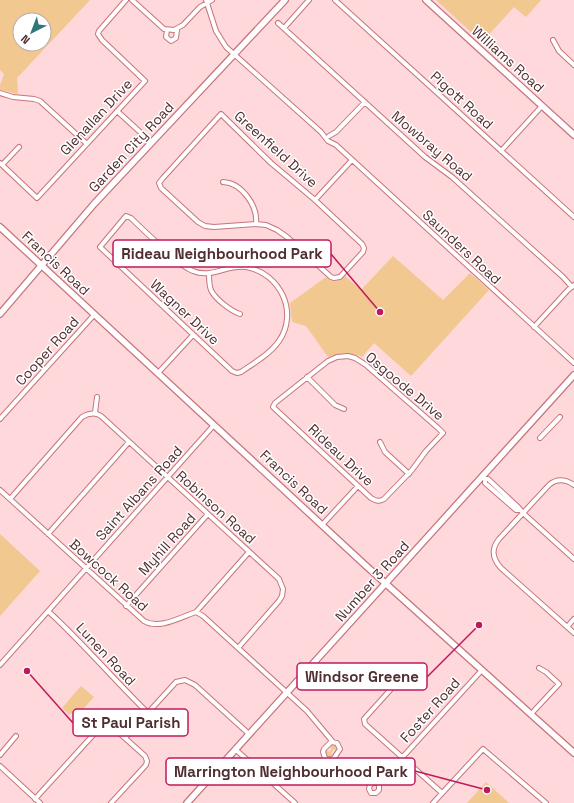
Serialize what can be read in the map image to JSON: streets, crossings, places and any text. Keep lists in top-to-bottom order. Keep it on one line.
{"streets":{"street":["Williams Road","Pigott Road","Glenallan Drive","Mowbray Road","Garden City Road","Greenfield Drive","Saunders Road","Francis Road","Wagner Drive","Cooper Road","Osgoode Drive","Rideau Drive","Saint Albans Road","Robinson Road","Myhill Road","Bowcock Road","Number 3 Road","Lunen Road","Foster Road"]},"crossings":[["Garden City Road","Saunders Road"],["Garden City Road","Francis Road"],["Francis Road","Cooper Road"],["Francis Road","Saint Albans Road"],["Francis Road","Number 3 Road"],["Francis Road","Foster Road"],["Osgoode Drive","Rideau Drive"],["Saint Albans Road","Robinson Road"],["Saint Albans Road","Bowcock Road"],["Saint Albans Road","Lunen Road"],["Robinson Road","Myhill Road"],["Myhill Road","Bowcock Road"]],"places":["Rideau Neighbourhood Park","Windsor Greene","St Paul Parish","Marrington Neighbourhood Park"],"north":"bottom left"}
